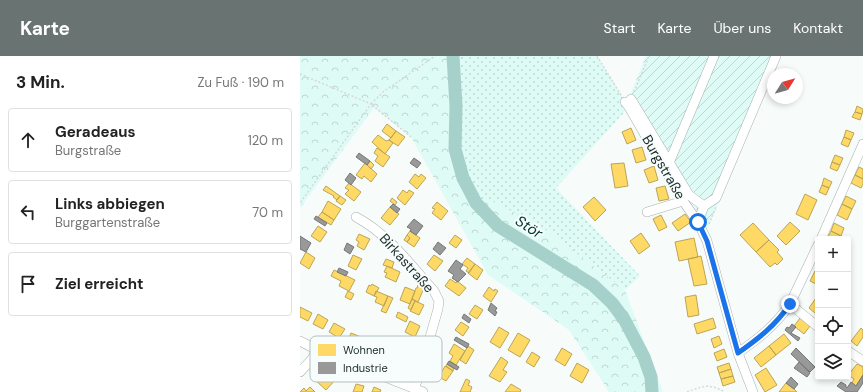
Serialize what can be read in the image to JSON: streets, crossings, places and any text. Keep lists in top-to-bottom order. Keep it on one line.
{"streets":{"street":["Burgstraße","Birkastraße"]},"water":["Stör"],"legend":["Wohnen","Industrie"],"north":"top right","page":{"header":"Karte","nav":["Start","Karte","Über uns","Kontakt"],"heading":["3 Min.","Zu Fuß · 190 m"],"list":[["Geradeaus","Burgstraße","120 m"],["Links abbiegen","Burggartenstraße","70 m"],"Ziel erreicht"],"map_buttons":["+","−"]}}
